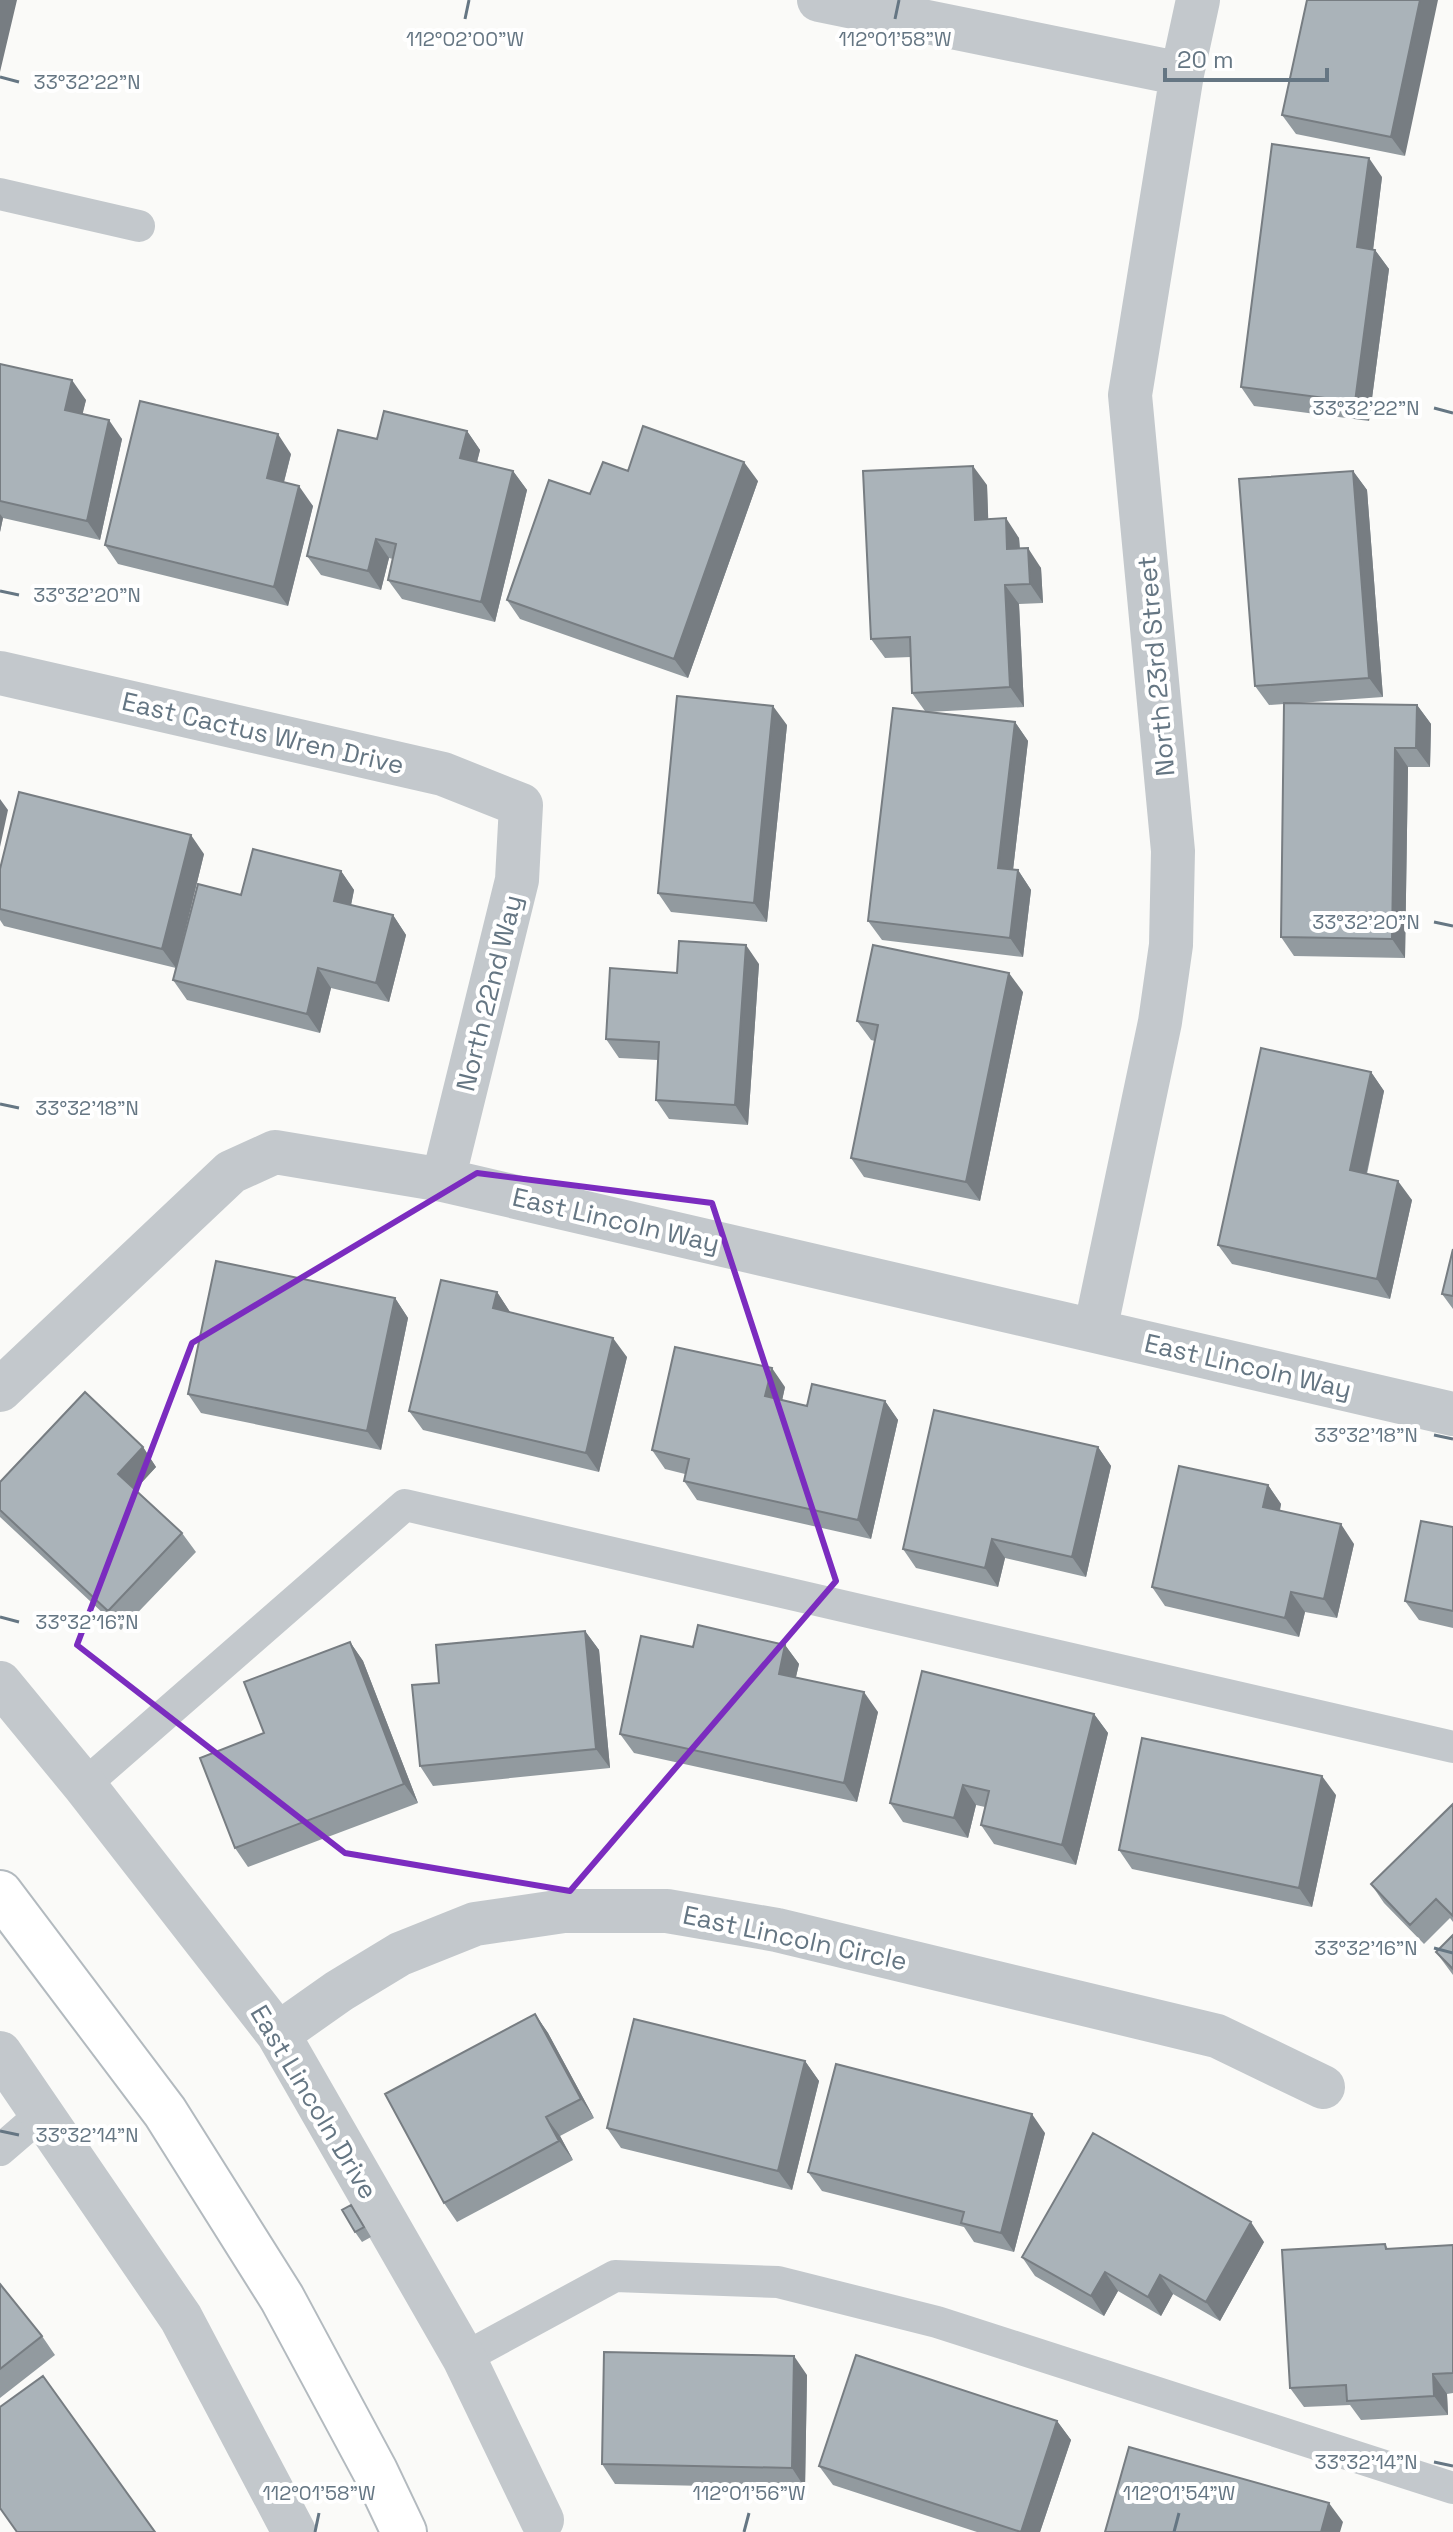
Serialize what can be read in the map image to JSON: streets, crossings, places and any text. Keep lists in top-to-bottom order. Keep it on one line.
{"streets":{"street":["North 23rd Street","East Cactus Wren Drive","North 22nd Way","East Lincoln Way","East Lincoln Circle","East Lincoln Drive"]},"crossings":[["North 23rd Street","East Lincoln Way"],["East Cactus Wren Drive","North 22nd Way"],["North 22nd Way","East Lincoln Way"],["East Lincoln Circle","East Lincoln Drive"]],"scale_bar":"20 m","coordinates":["112°02'00\"W","112°01'58\"W","33°32'22\"N","33°32'20\"N","33°32'18\"N","33°32'16\"N","33°32'14\"N","112°01'56\"W","112°01'54\"W"]}
